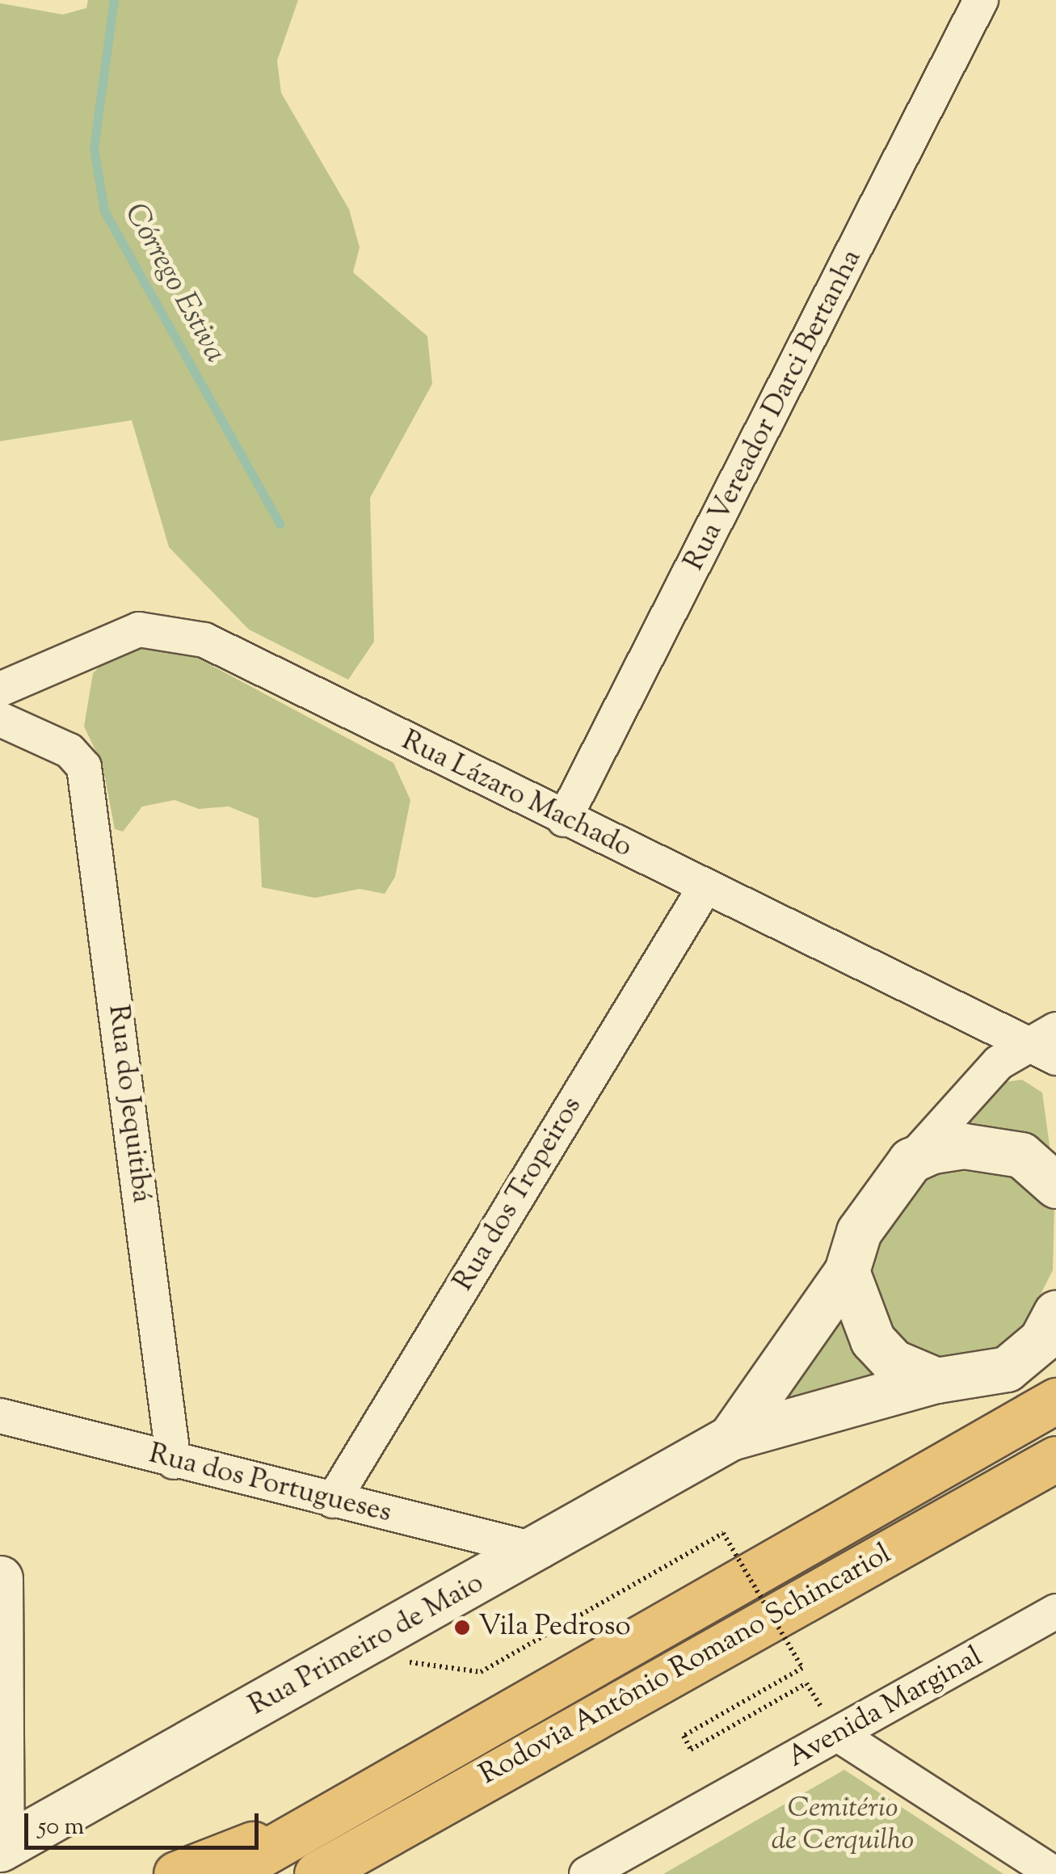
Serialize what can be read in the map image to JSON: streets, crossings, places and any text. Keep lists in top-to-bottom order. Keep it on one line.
{"streets":{"highway":["Rodovia Antônio Romano Schincariol"],"street":["Rua Vereador Darci Bertanha","Rua Lázaro Machado","Rua do Jequitibá","Rua dos Tropeiros","Rua dos Portugueses","Rua Primeiro de Maio","Avenida Marginal"]},"crossings":[["Rua Vereador Darci Bertanha","Rua Lázaro Machado"],["Rua Lázaro Machado","Rua dos Tropeiros"],["Rua do Jequitibá","Rua dos Portugueses"],["Rua dos Tropeiros","Rua dos Portugueses"],["Rua dos Portugueses","Rua Primeiro de Maio"]],"water":["Córrego Estiva"],"parks":["Cemitério de Cerquilho"],"places":["Vila Pedroso"],"scale_bar":"50 m"}
